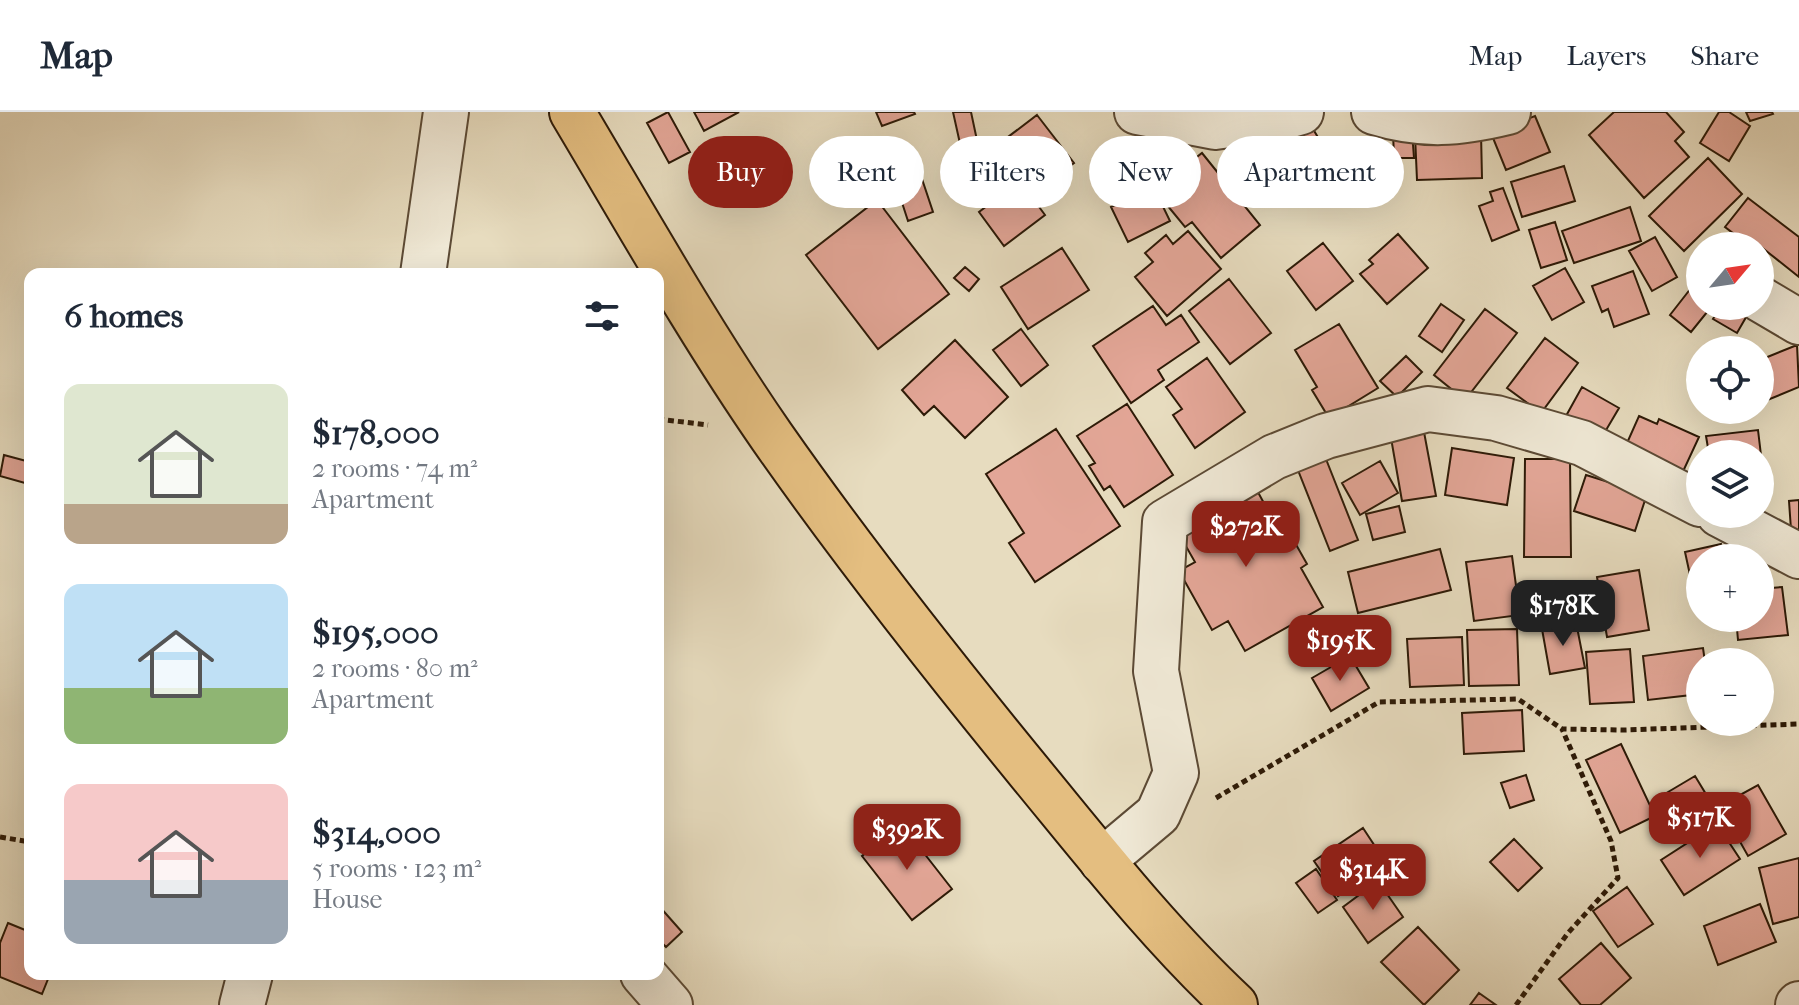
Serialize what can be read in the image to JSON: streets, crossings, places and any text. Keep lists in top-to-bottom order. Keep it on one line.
{"north":"top right","page":{"header":"Map","nav":["Map","Layers","Share"],"chip":["Buy","Rent","Filters","New","Apartment"],"map_buttons":["+","−"],"heading":"6 homes","list":[{"name":"$178,000","note":"2 rooms · 74 m² · Apartment"},{"name":"$195,000","note":"2 rooms · 80 m² · Apartment"},{"name":"$314,000","note":"5 rooms · 123 m² · House"}],"price":["$272K","$178K","$195K","$517K","$392K","$314K"]}}
